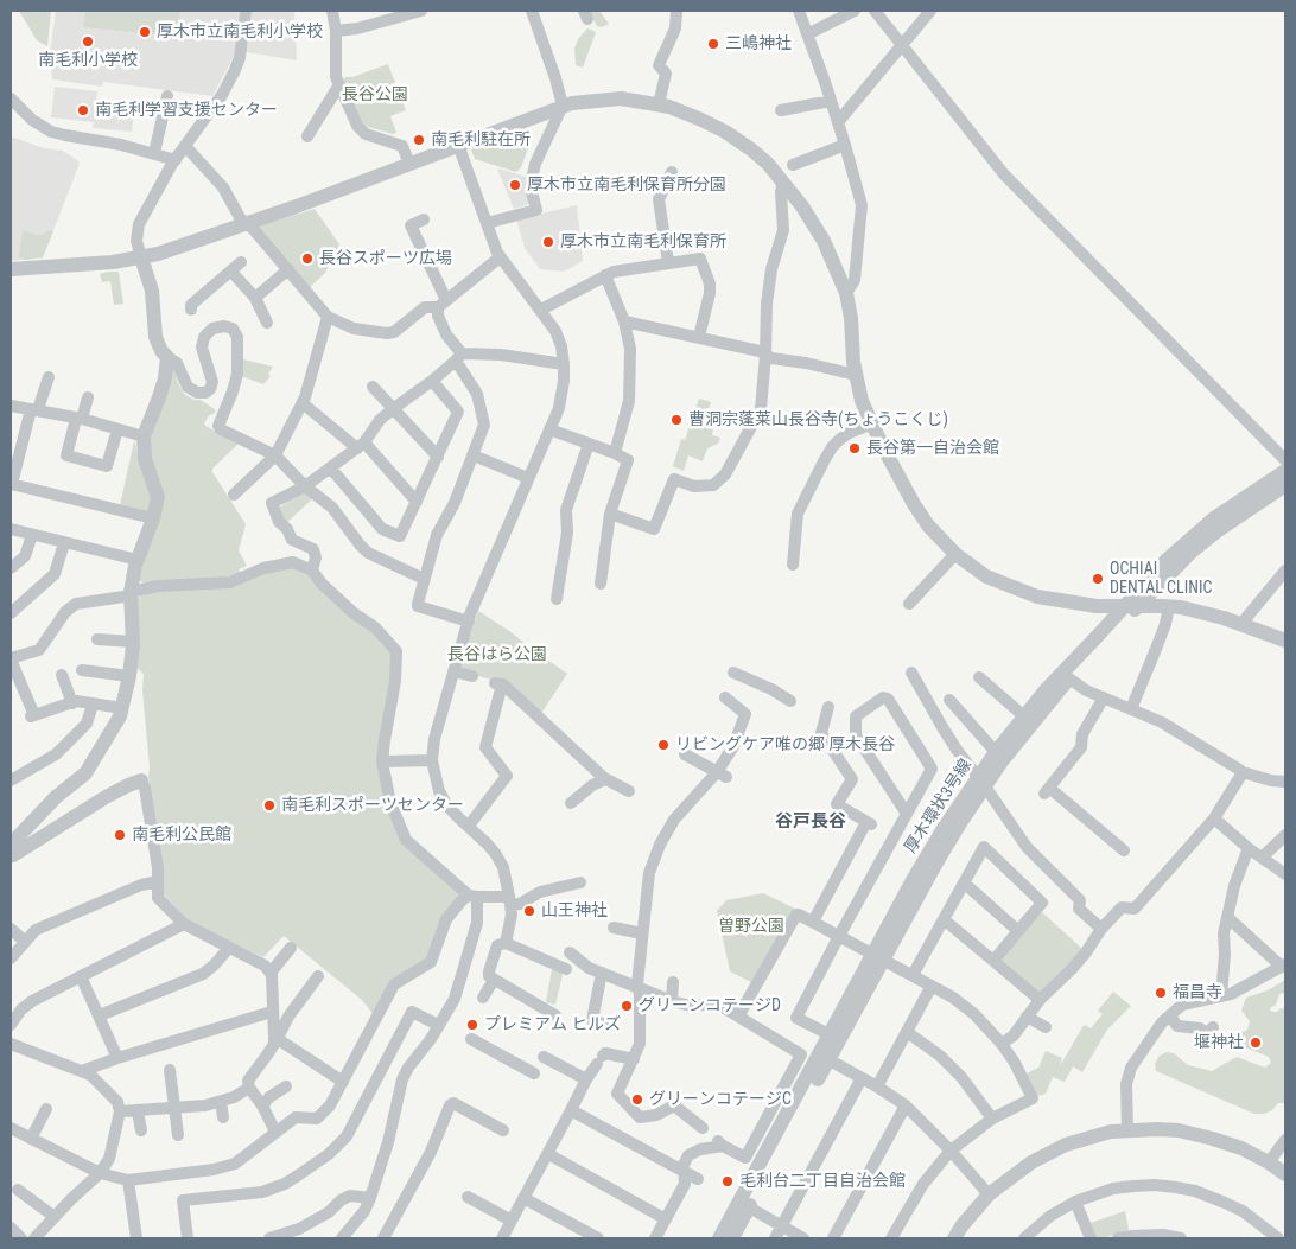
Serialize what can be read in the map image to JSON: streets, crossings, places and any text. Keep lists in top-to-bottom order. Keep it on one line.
{"streets":{"street":["厚木環状3号線"]},"districts":["谷戸長谷"],"parks":["長谷公園","長谷はら公園","曽野公園"],"places":["厚木市立南毛利小学校","南毛利小学校","三嶋神社","南毛利学習支援センター","南毛利駐在所","厚木市立南毛利保育所分園","厚木市立南毛利保育所","長谷スポーツ広場","曹洞宗蓬莱山長谷寺(ちょうこくじ)","長谷第一自治会館","OCHIAI DENTAL CLINIC","リビングケア唯の郷 厚木長谷","南毛利スポーツセンター","南毛利公民館","山王神社","福昌寺","グリーンコテージD","プレミアム ヒルズ","堰神社","グリーンコテージC","毛利台二丁目自治会館"]}
